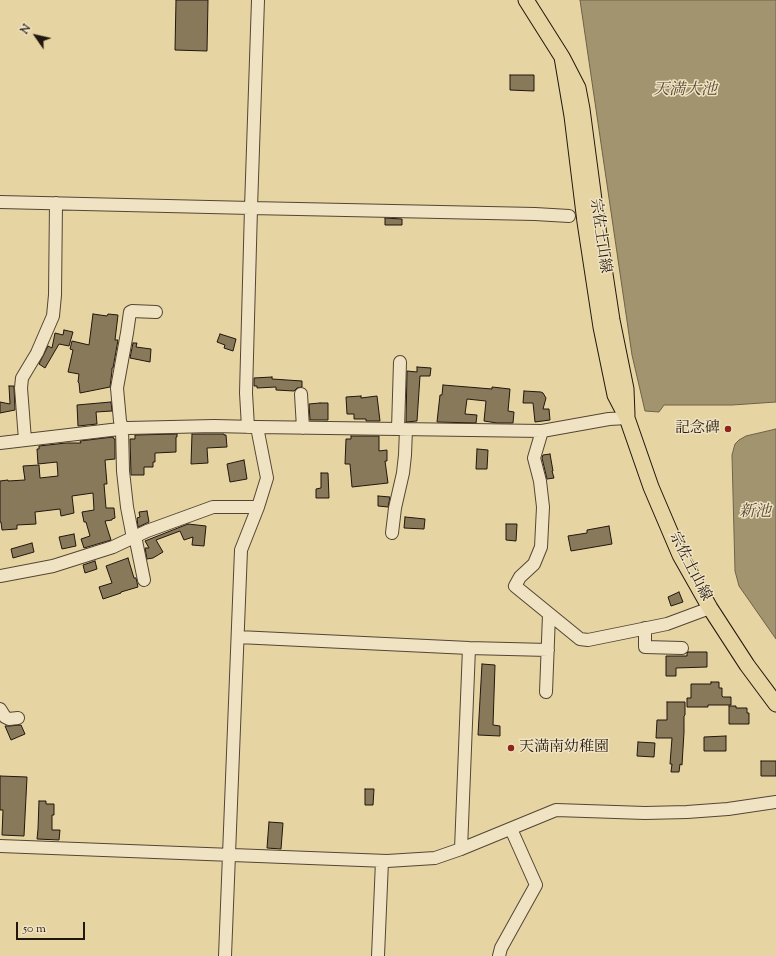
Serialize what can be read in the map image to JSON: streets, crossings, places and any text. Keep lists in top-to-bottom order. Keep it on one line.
{"streets":{"main road":["宗佐土山線"]},"water":["天満大池","新池"],"places":["記念碑","天満南幼稚園"],"scale_bar":"50 m","north":"top left"}
